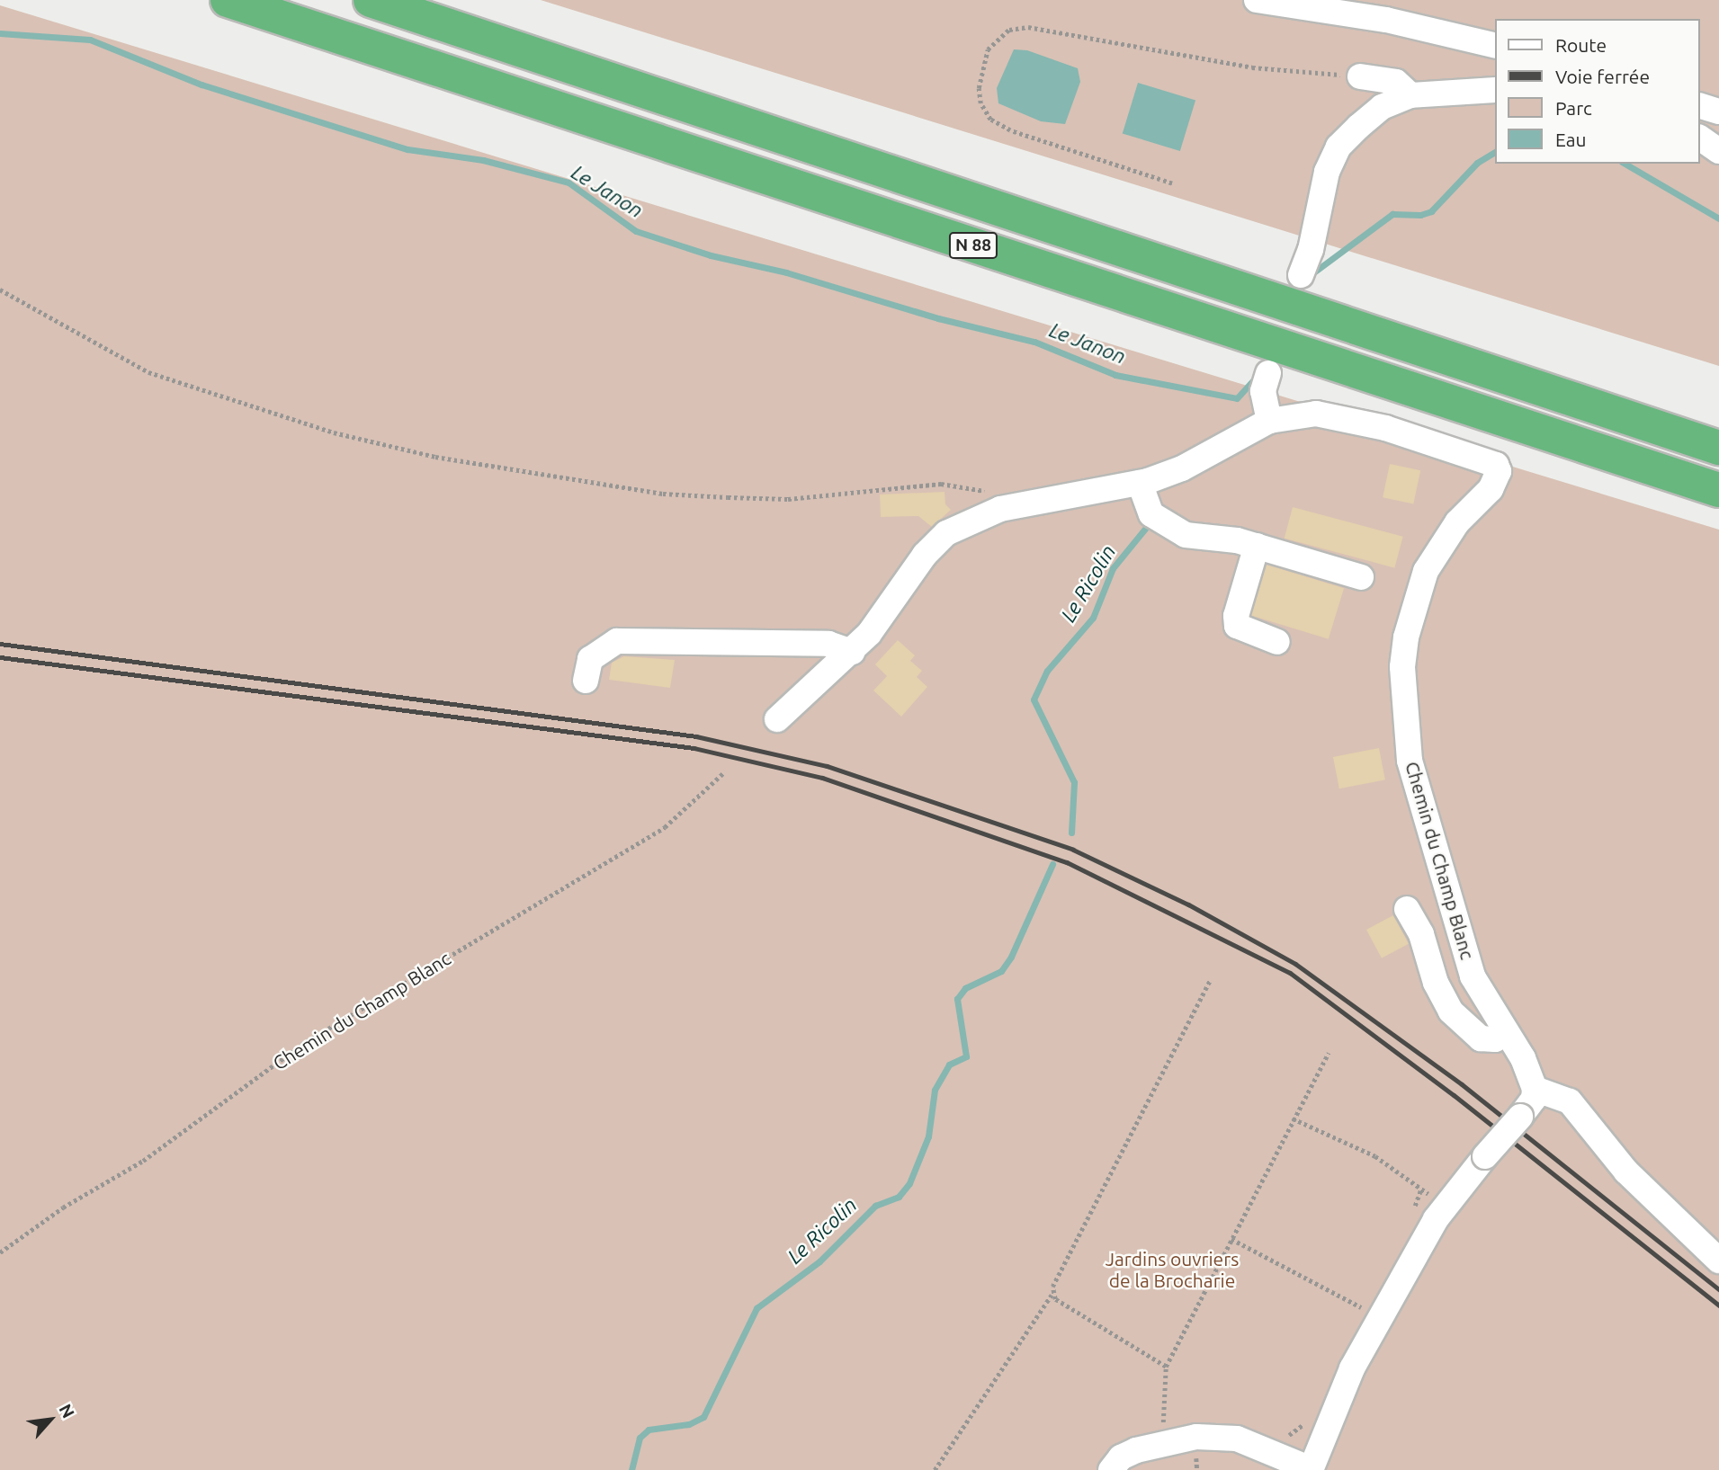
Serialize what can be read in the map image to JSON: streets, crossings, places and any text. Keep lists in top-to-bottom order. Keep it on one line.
{"streets":{"highway":["N 88"],"street":["Chemin du Champ Blanc"]},"water":["Le Janon","Le Ricolin"],"parks":["Jardins ouvriers de la Brocharie"],"legend":["Route","Voie ferrée","Parc","Eau"],"north":"top right"}
